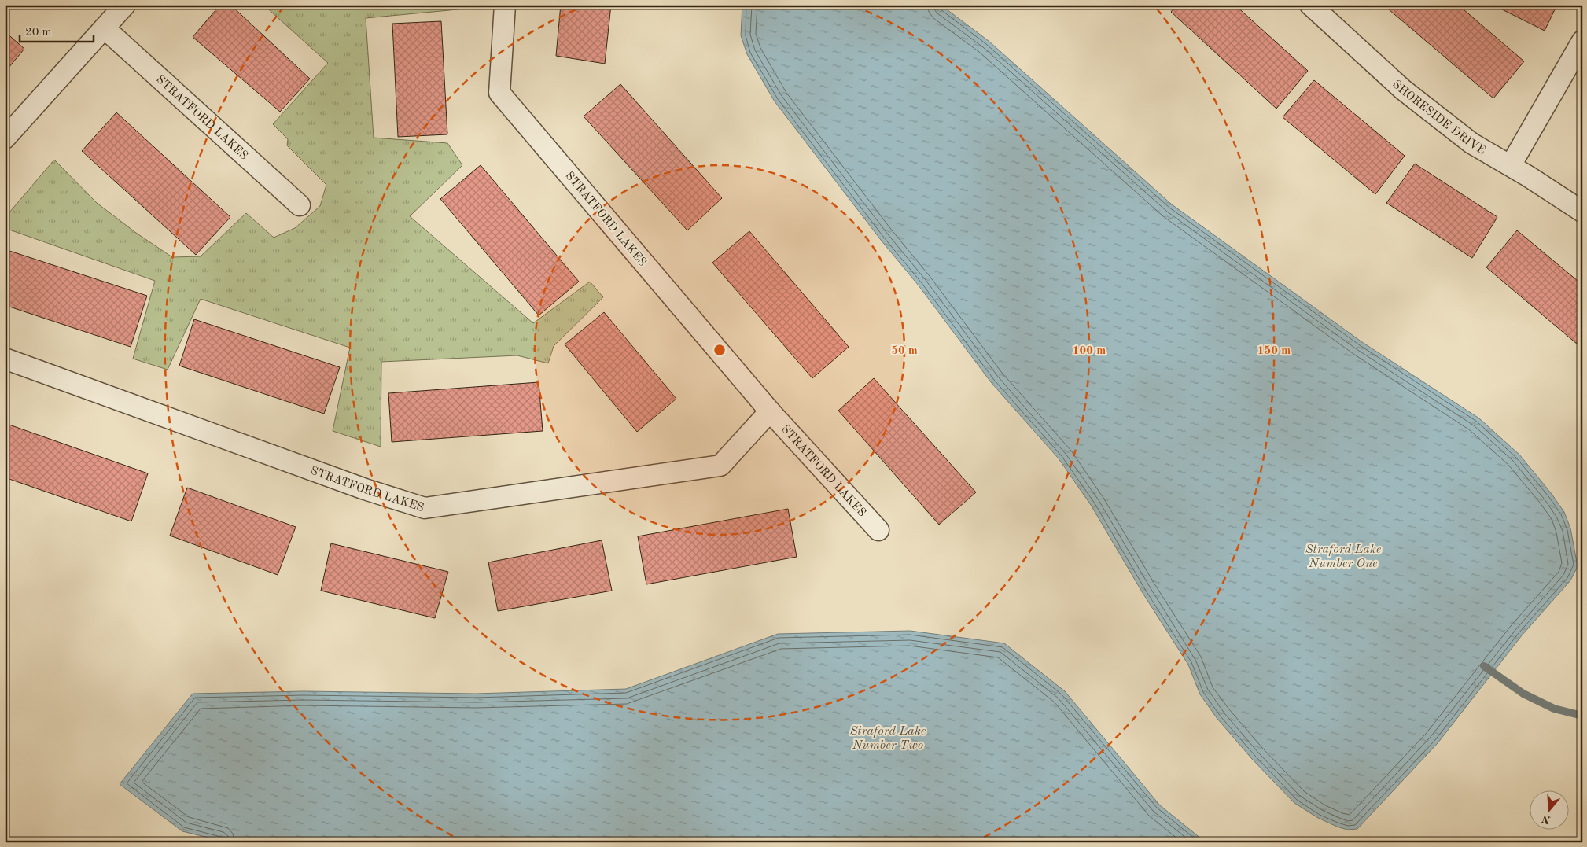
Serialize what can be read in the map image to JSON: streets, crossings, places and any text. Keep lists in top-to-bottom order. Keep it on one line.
{"streets":{"street":["SHORESIDE DRIVE","STRATFORD LAKES"]},"water":["Straford Lake Number One","Straford Lake Number Two"],"scale_bar":"20 m","north":"bottom","rings":["50 m","100 m","150 m"]}
